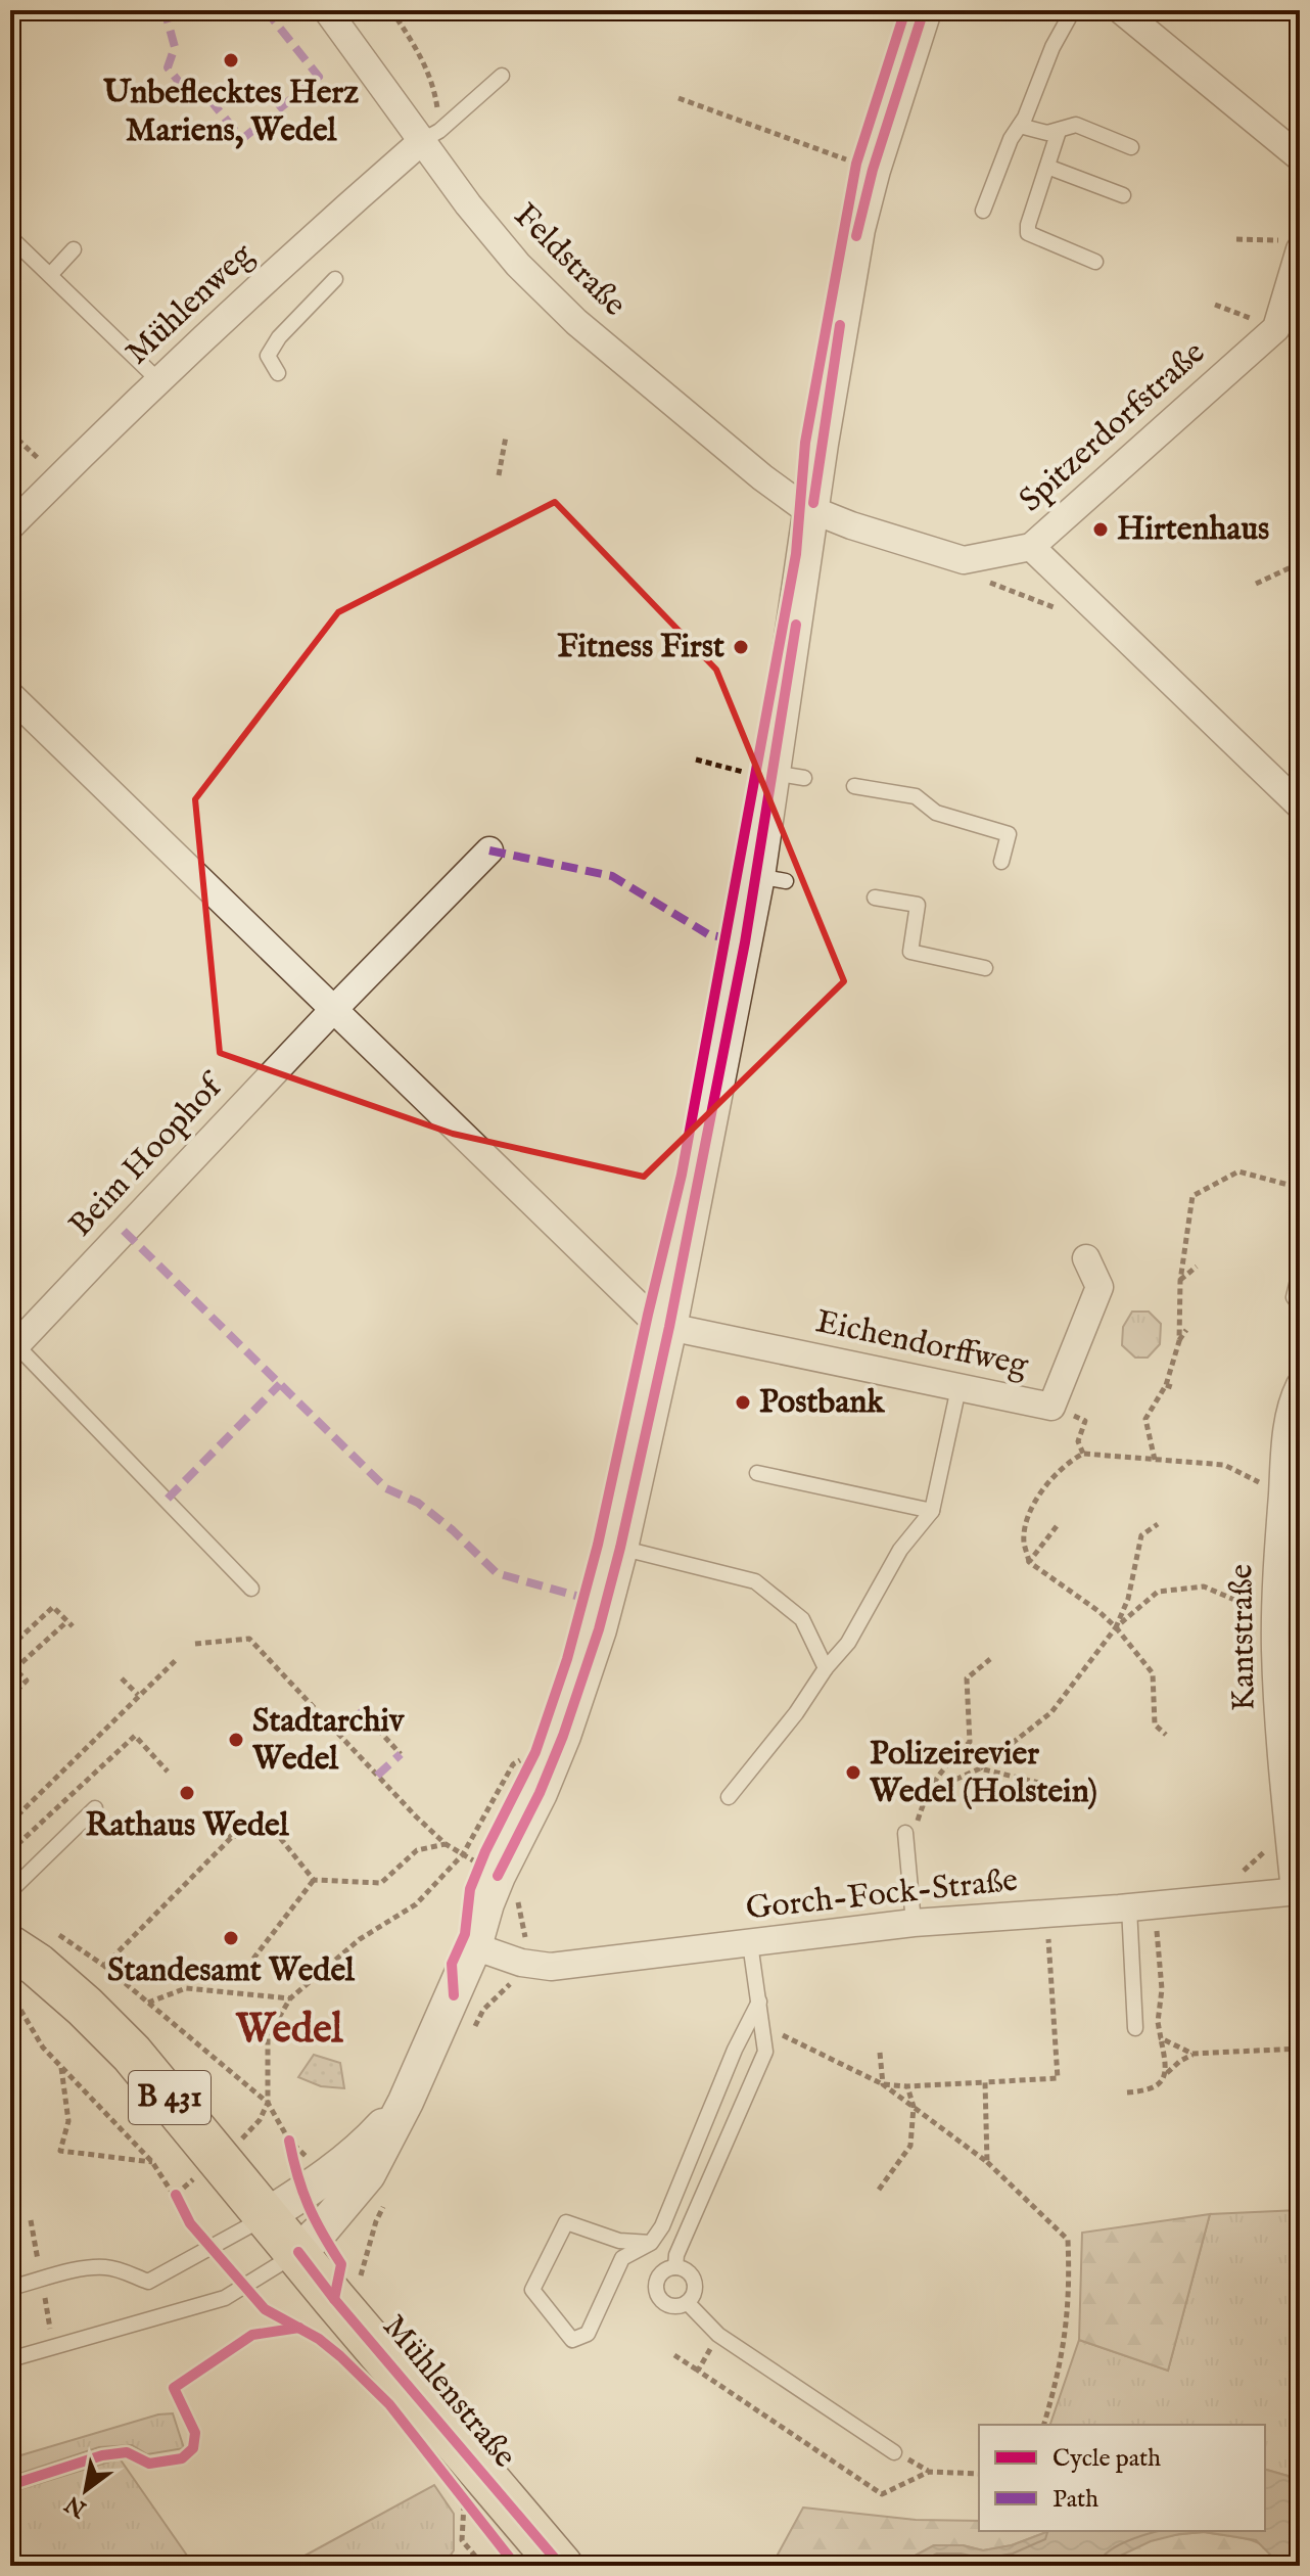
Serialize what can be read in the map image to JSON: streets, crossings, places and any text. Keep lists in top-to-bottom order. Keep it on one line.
{"streets":{"main road":["B 431","Mühlenstraße"],"street":["Feldstraße","Mühlenweg","Spitzerdorfstraße","Beim Hoophof","Eichendorffweg","Kantstraße","Gorch-Fock-Straße"]},"crossings":[["Feldstraße","Mühlenweg"],["Feldstraße","Spitzerdorfstraße"],["Kantstraße","Gorch-Fock-Straße"],["B 431","Mühlenstraße"]],"districts":["Wedel"],"places":["Unbeflecktes Herz Mariens, Wedel","Hirtenhaus","Fitness First","Postbank","Stadtarchiv Wedel","Polizeirevier Wedel (Holstein)","Rathaus Wedel","Standesamt Wedel"],"legend":["Cycle path","Path"],"north":"bottom left"}
